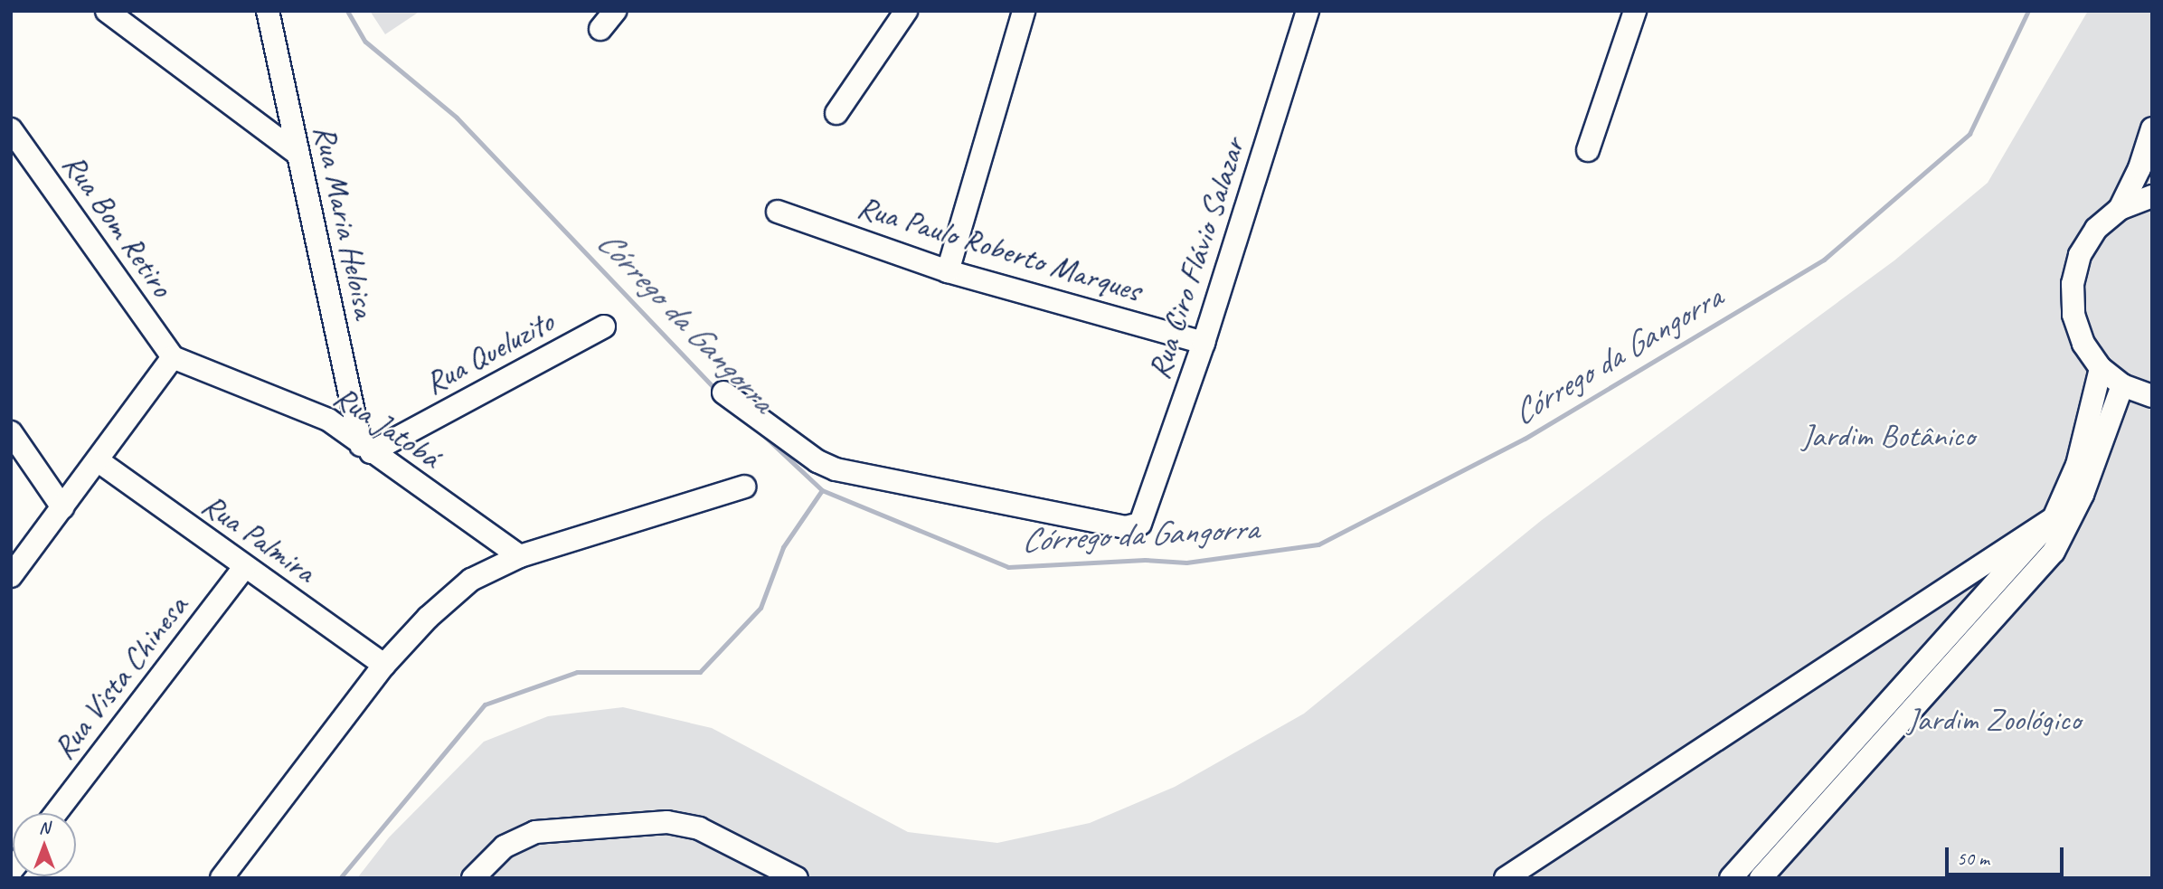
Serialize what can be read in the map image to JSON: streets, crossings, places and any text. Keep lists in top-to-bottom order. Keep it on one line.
{"streets":{"street":["Rua Maria Heloisa","Rua Bom Retiro","Rua Paulo Roberto Marques","Rua Ciro Flávio Salazar","Rua Queluzito","Rua Jatobá","Rua Palmira","Rua Vista Chinesa"]},"crossings":[["Rua Maria Heloisa","Rua Queluzito"],["Rua Maria Heloisa","Rua Jatobá"],["Rua Bom Retiro","Rua Jatobá"],["Rua Paulo Roberto Marques","Rua Ciro Flávio Salazar"],["Rua Queluzito","Rua Jatobá"],["Rua Palmira","Rua Vista Chinesa"]],"water":["Córrego da Gangorra"],"parks":["Jardim Botânico","Jardim Zoológico"],"scale_bar":"50 m","north":"top"}
